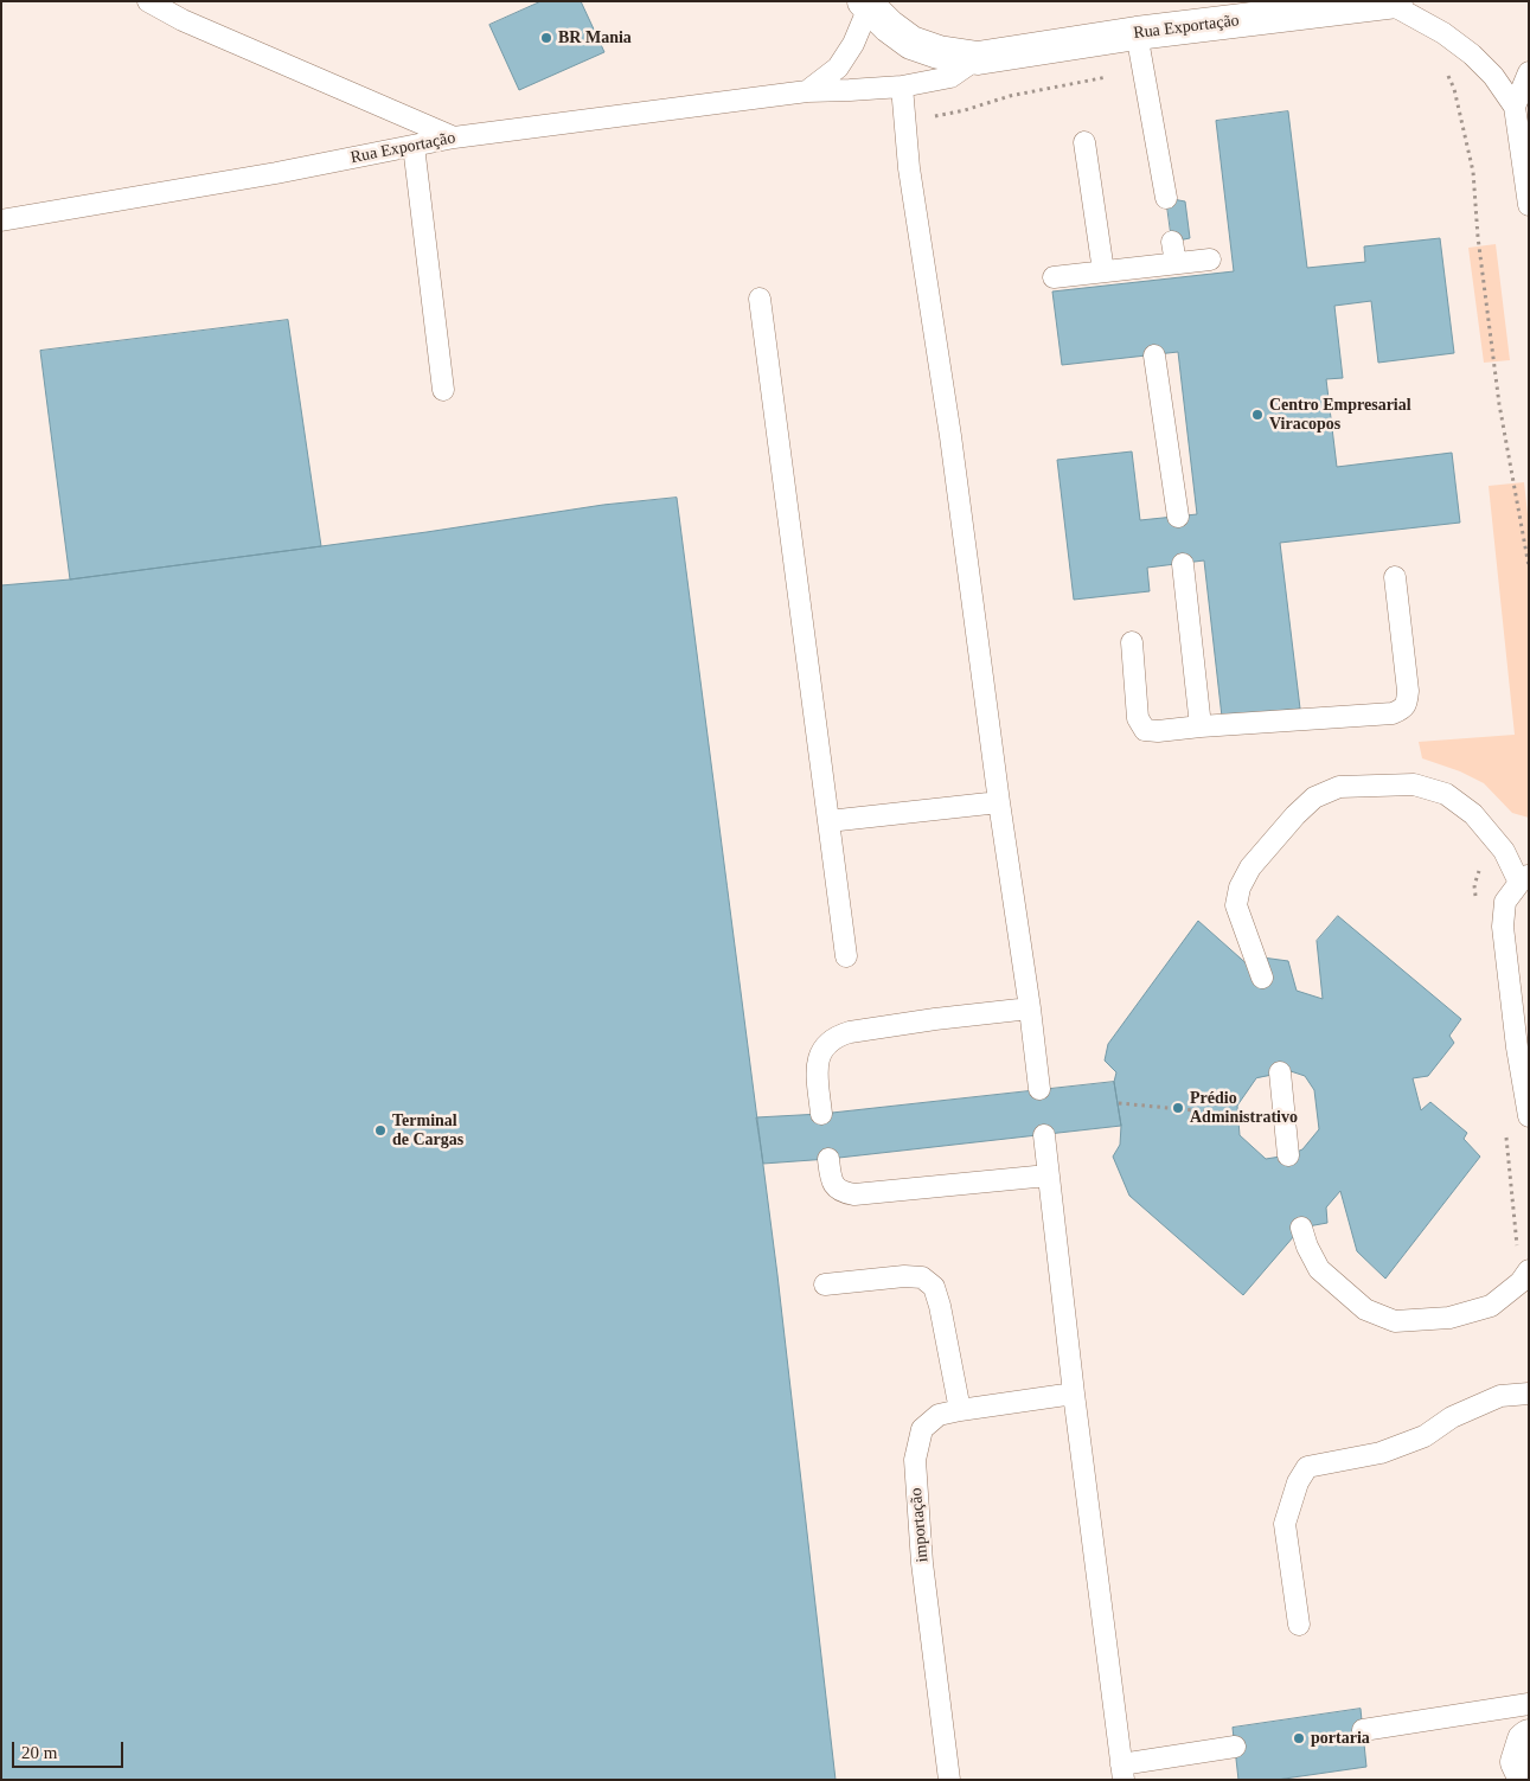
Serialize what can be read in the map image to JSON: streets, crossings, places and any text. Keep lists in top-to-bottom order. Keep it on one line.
{"streets":{"street":["Rua Exportação"],"lane":["importação"]},"places":["BR Mania","Centro Empresarial Viracopos","Prédio Administrativo","Terminal de Cargas","portaria"],"scale_bar":"20 m"}
